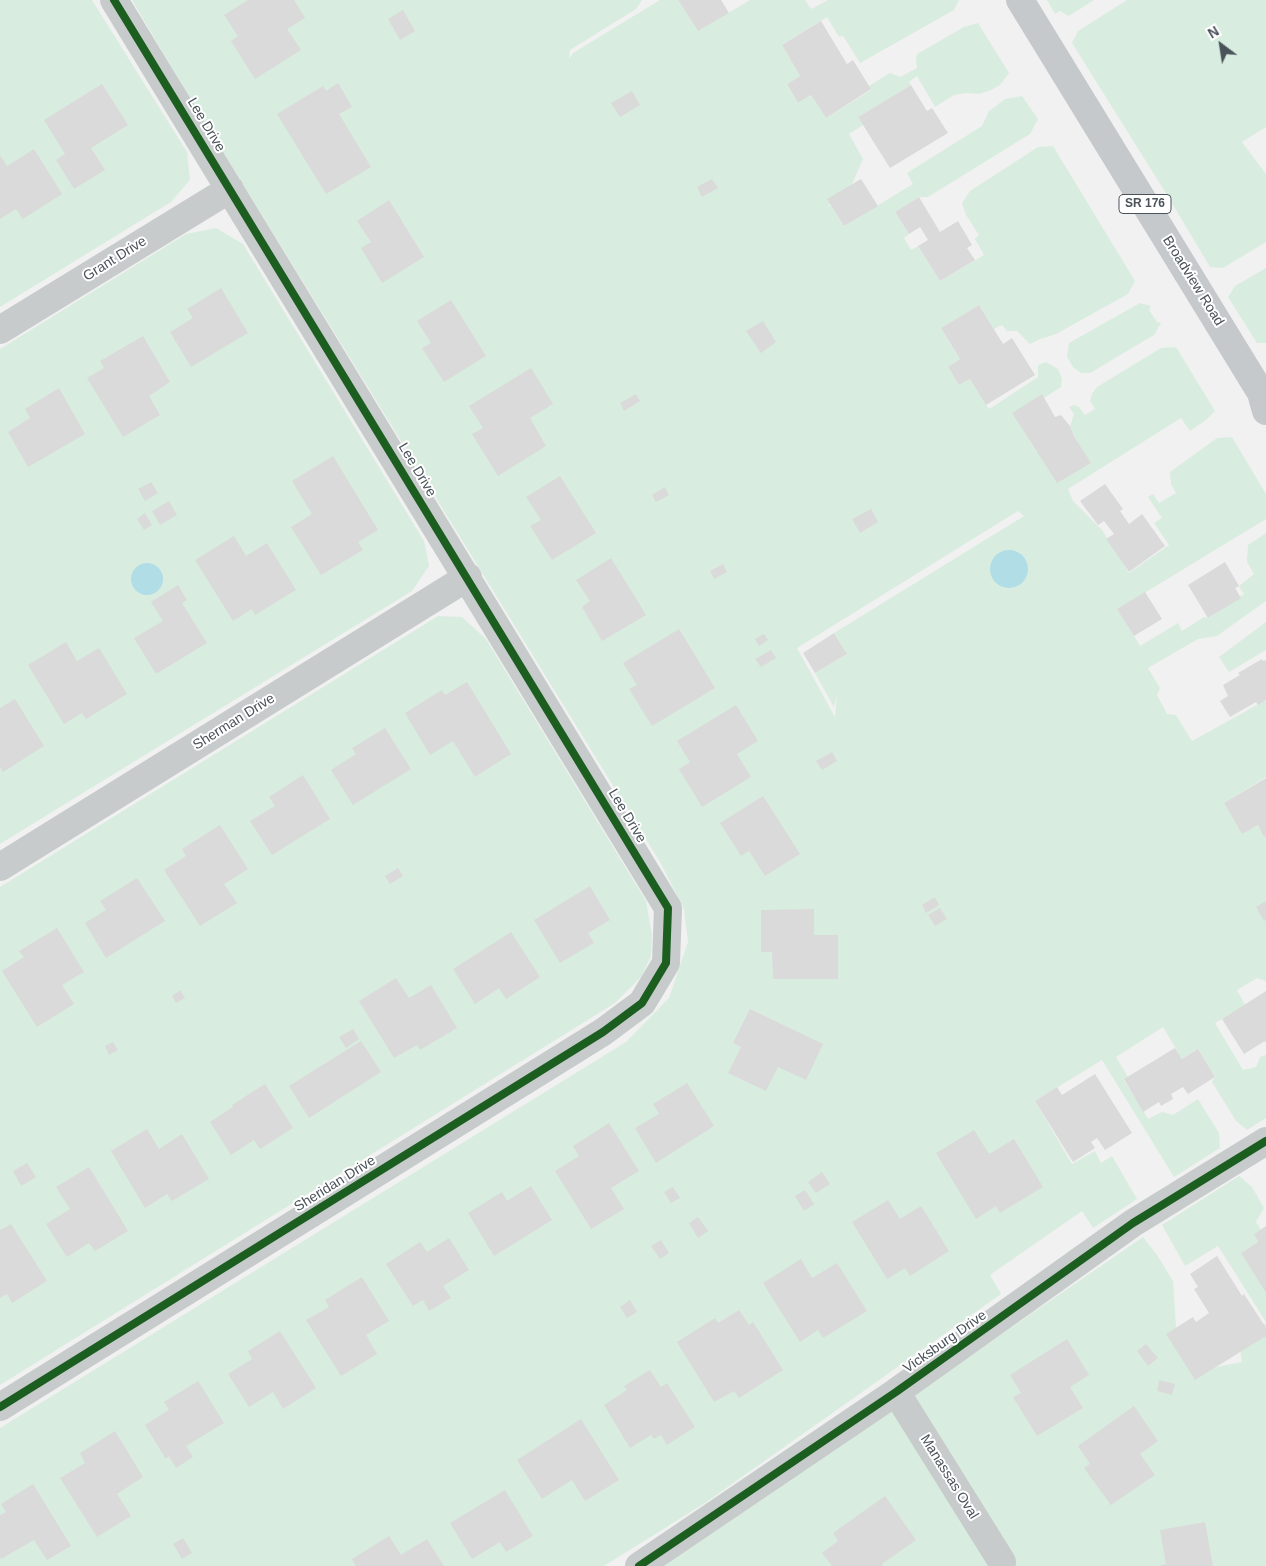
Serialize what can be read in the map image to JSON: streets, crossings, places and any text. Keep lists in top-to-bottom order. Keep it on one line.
{"streets":{"main road":["SR 176","Broadview Road"],"street":["Lee Drive","Grant Drive","Sherman Drive","Sheridan Drive","Vicksburg Drive","Manassas Oval"]},"crossings":[["Lee Drive","Grant Drive"],["Lee Drive","Sherman Drive"],["Lee Drive","Sheridan Drive"],["Vicksburg Drive","Manassas Oval"]],"north":"top left"}
